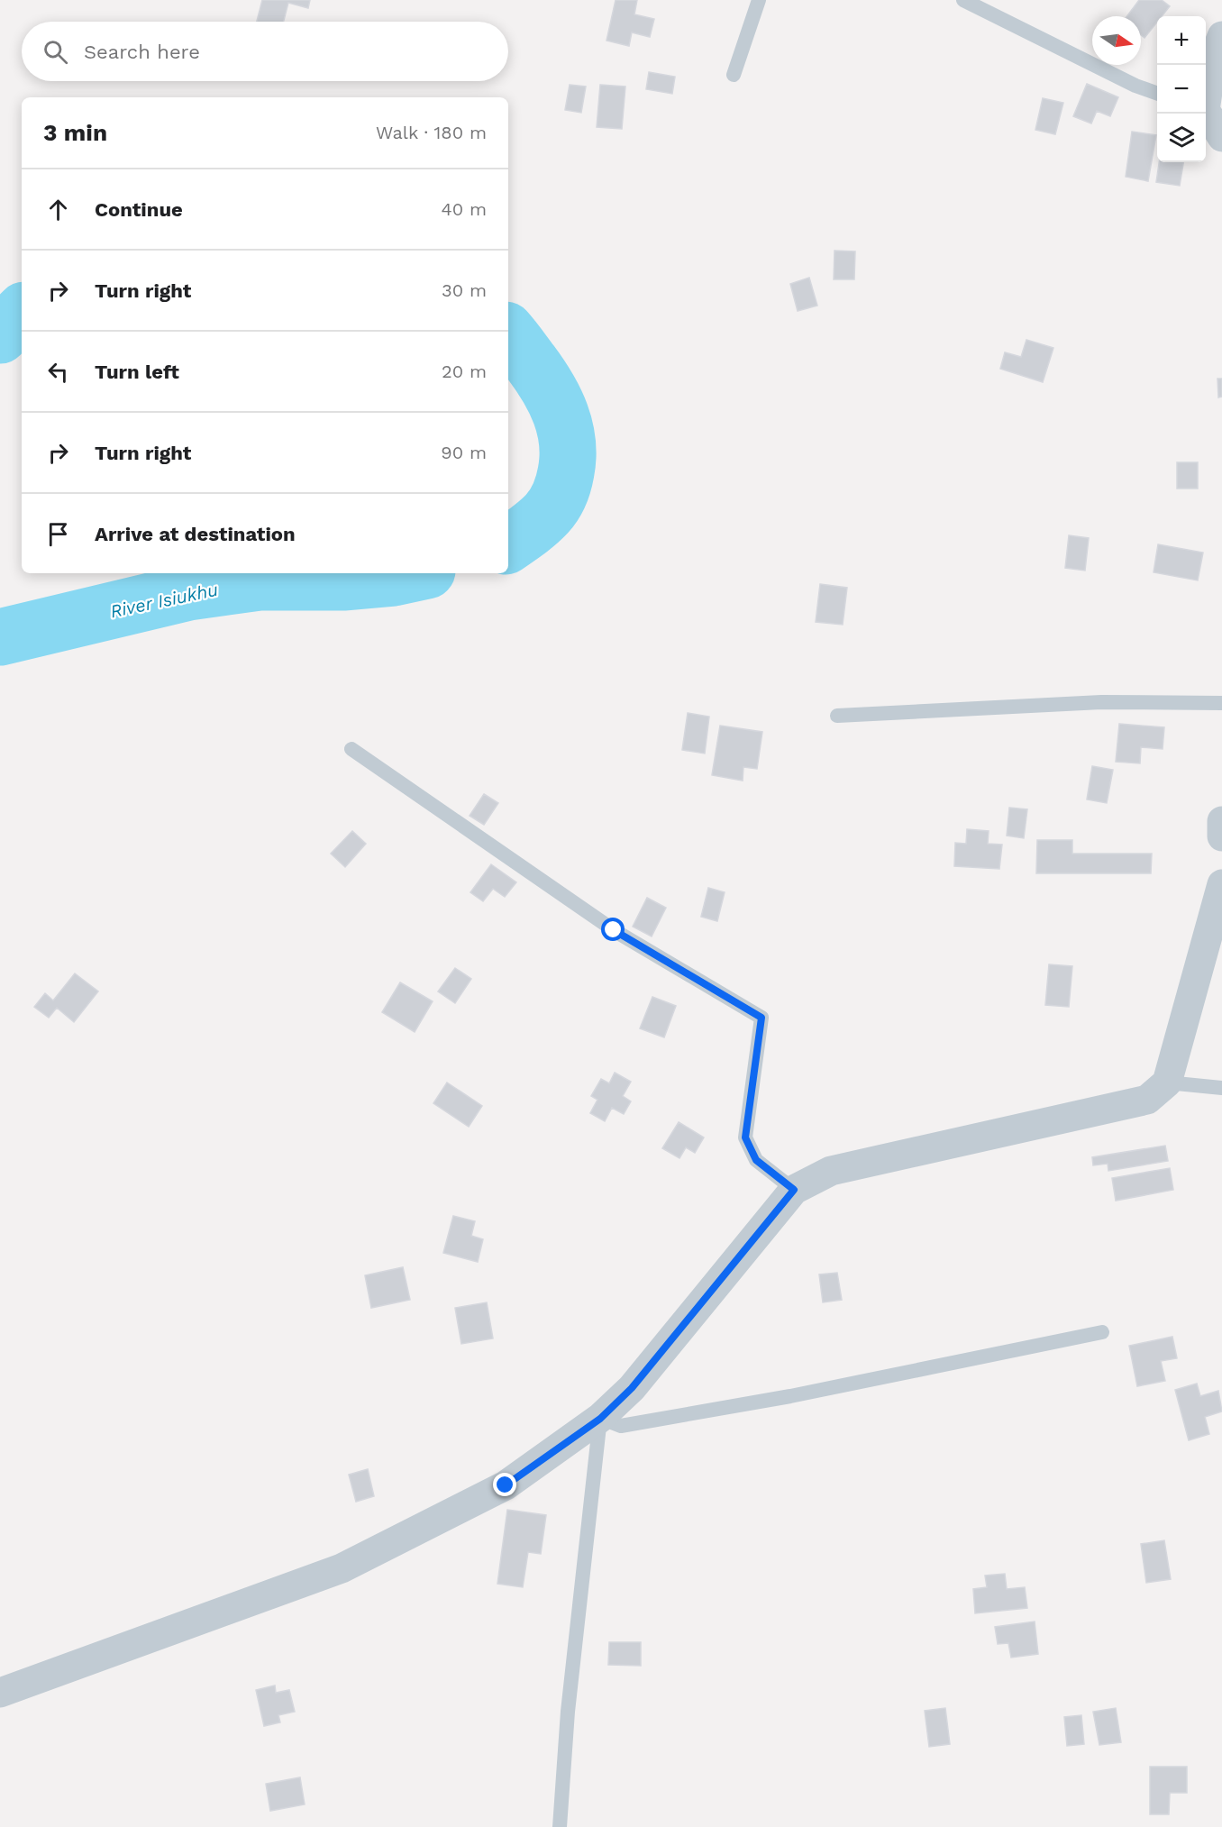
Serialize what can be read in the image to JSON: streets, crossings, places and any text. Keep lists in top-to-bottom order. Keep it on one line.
{"water":["River Isiukhu"],"north":"right","page":{"map_buttons":["+","−"],"search":"Search here","heading":["3 min","Walk · 180 m"],"list":[["Continue","40 m"],["Turn right","30 m"],["Turn left","20 m"],["Turn right","90 m"],"Arrive at destination"]}}
